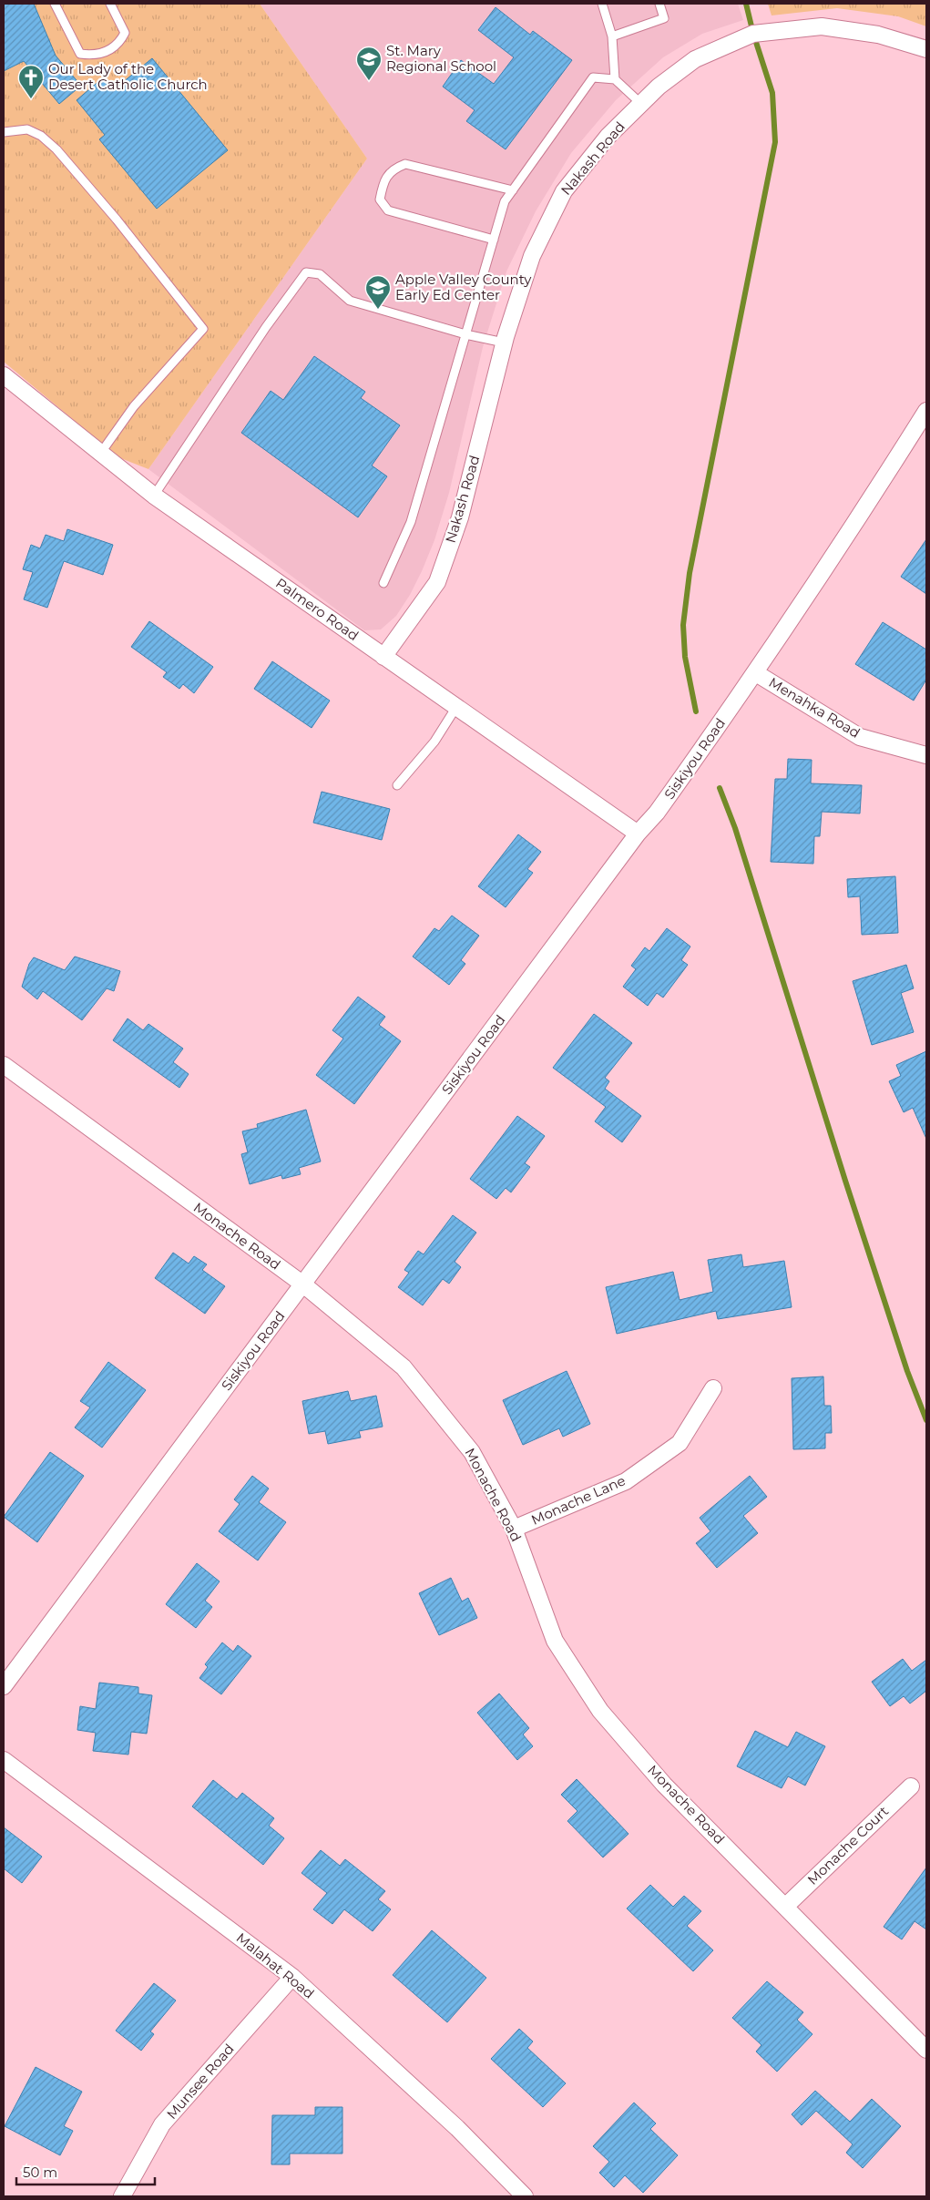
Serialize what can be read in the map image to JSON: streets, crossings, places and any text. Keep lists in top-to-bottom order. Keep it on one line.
{"streets":{"street":["Nakash Road","Palmero Road","Menahka Road","Siskiyou Road","Monache Road","Monache Lane","Monache Court","Malahat Road","Munsee Road"]},"crossings":[["Nakash Road","Palmero Road"],["Palmero Road","Siskiyou Road"],["Menahka Road","Siskiyou Road"],["Siskiyou Road","Monache Road"],["Monache Road","Monache Lane"],["Monache Road","Monache Court"],["Malahat Road","Munsee Road"]],"places":{"school or university":["St. Mary Regional School","Apple Valley County Early Ed Center"],"church":["Our Lady of the Desert Catholic Church"]},"scale_bar":"50 m"}
